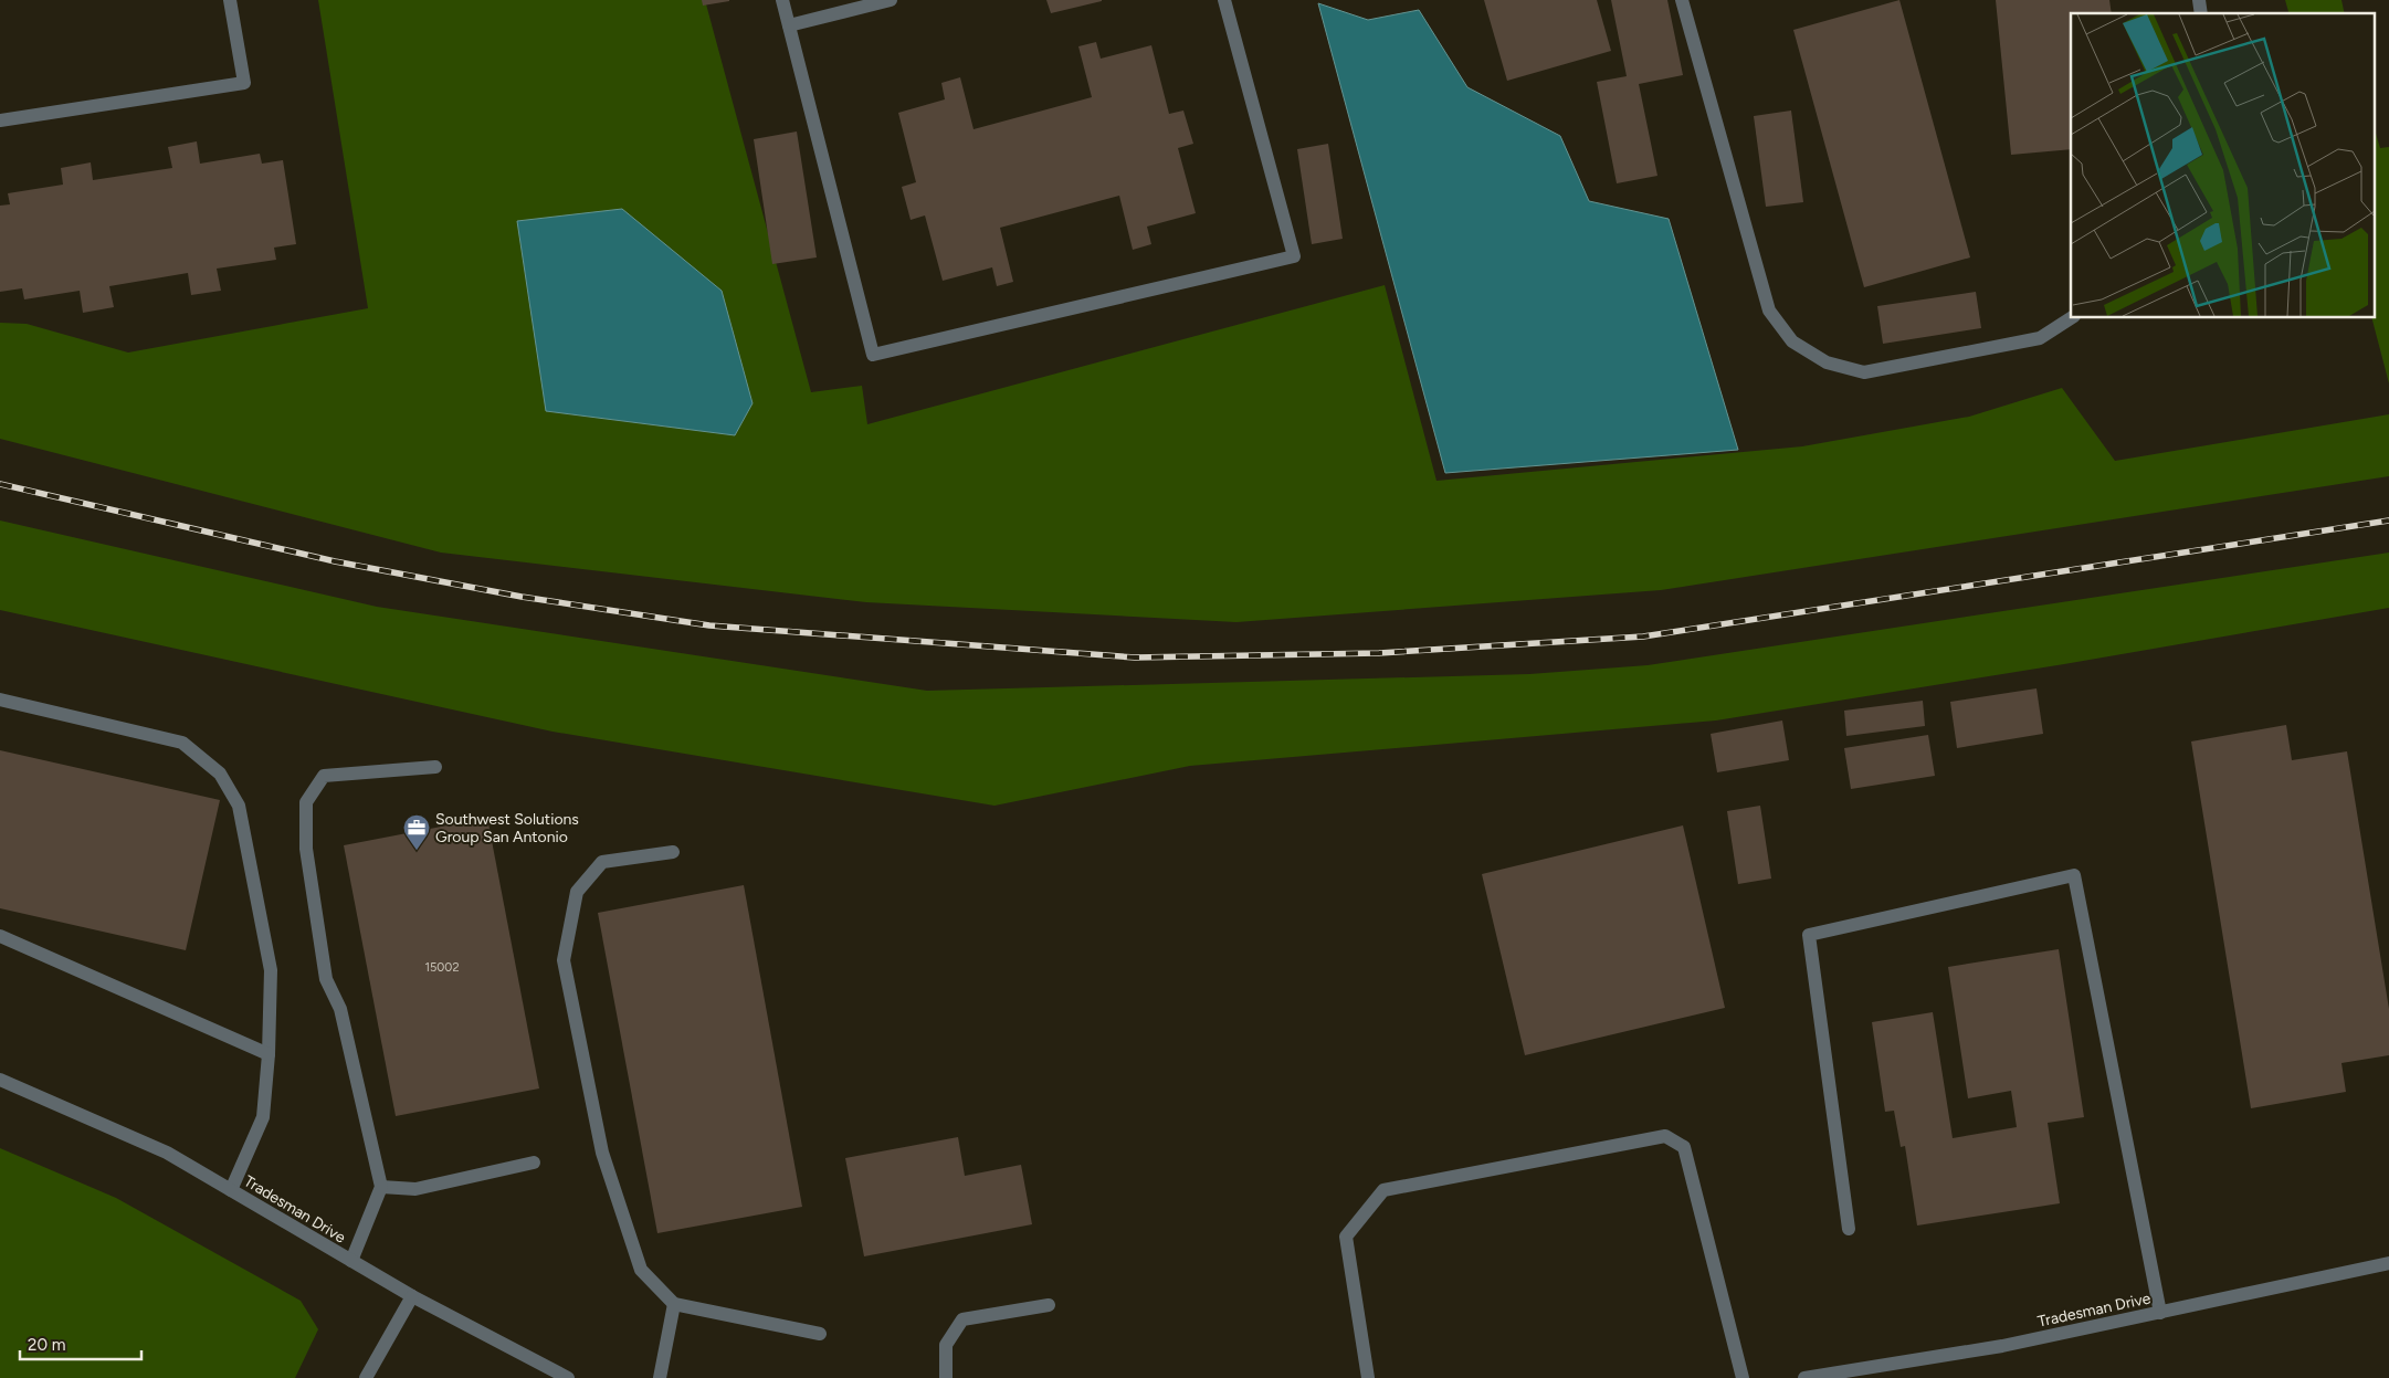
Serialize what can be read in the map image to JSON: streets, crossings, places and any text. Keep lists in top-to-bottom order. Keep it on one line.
{"streets":{"street":["Tradesman Drive"]},"places":{"office":["Southwest Solutions Group San Antonio"]},"house_numbers":["15002"],"scale_bar":"20 m"}
